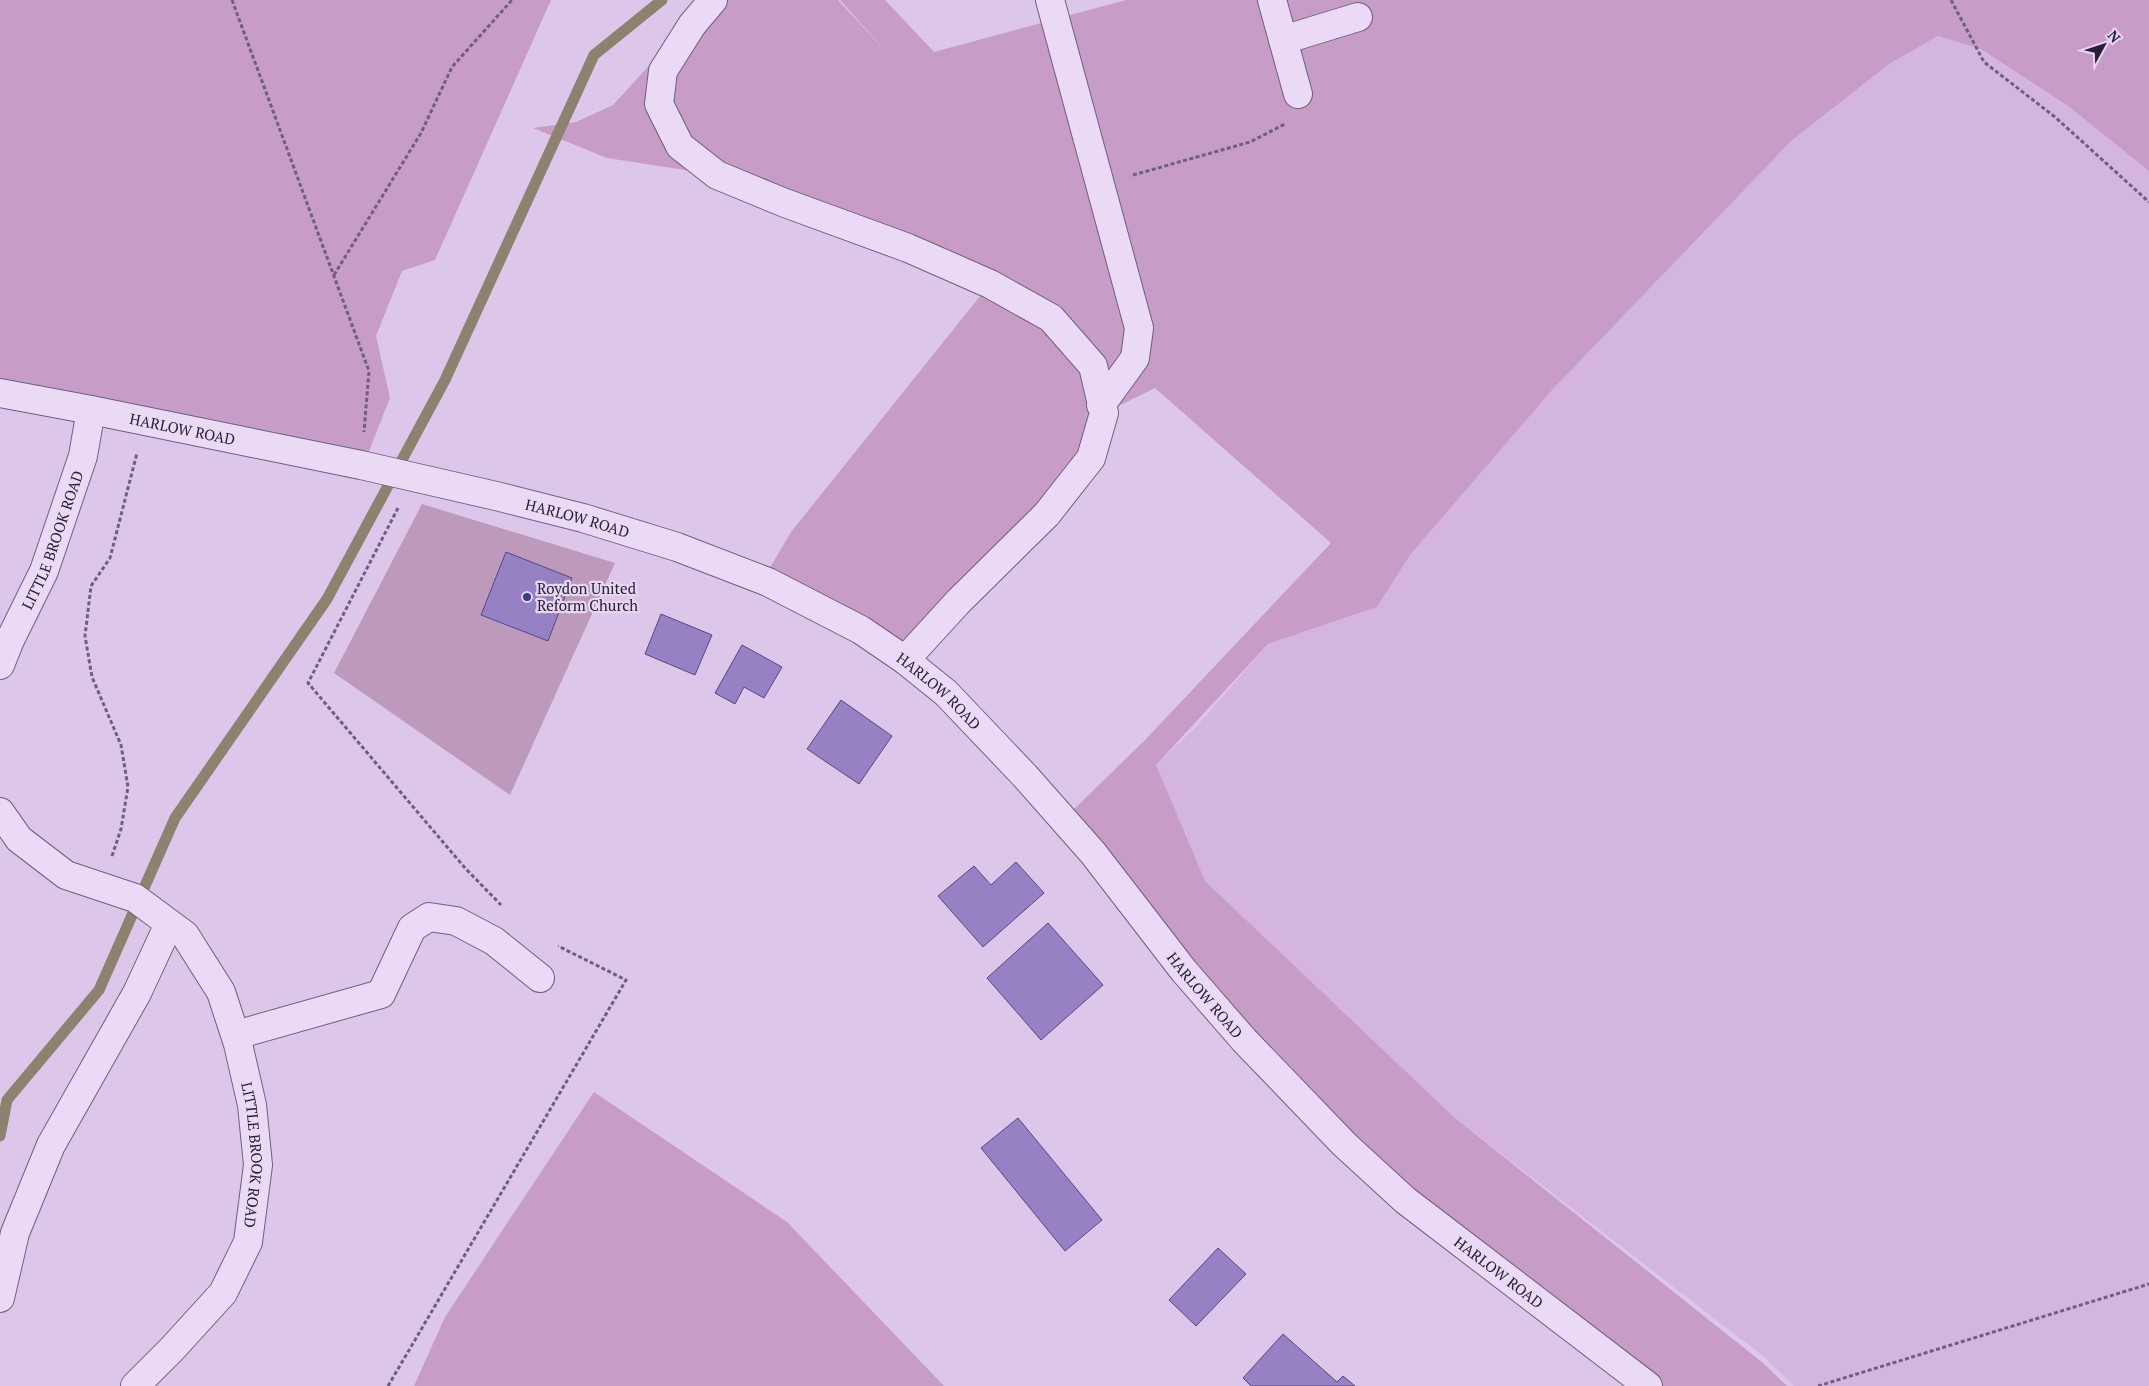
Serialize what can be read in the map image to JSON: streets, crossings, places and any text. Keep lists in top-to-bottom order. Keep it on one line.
{"streets":{"street":["HARLOW ROAD","LITTLE BROOK ROAD"]},"crossings":[["HARLOW ROAD","LITTLE BROOK ROAD"]],"places":["Roydon United Reform Church"],"north":"top right"}
